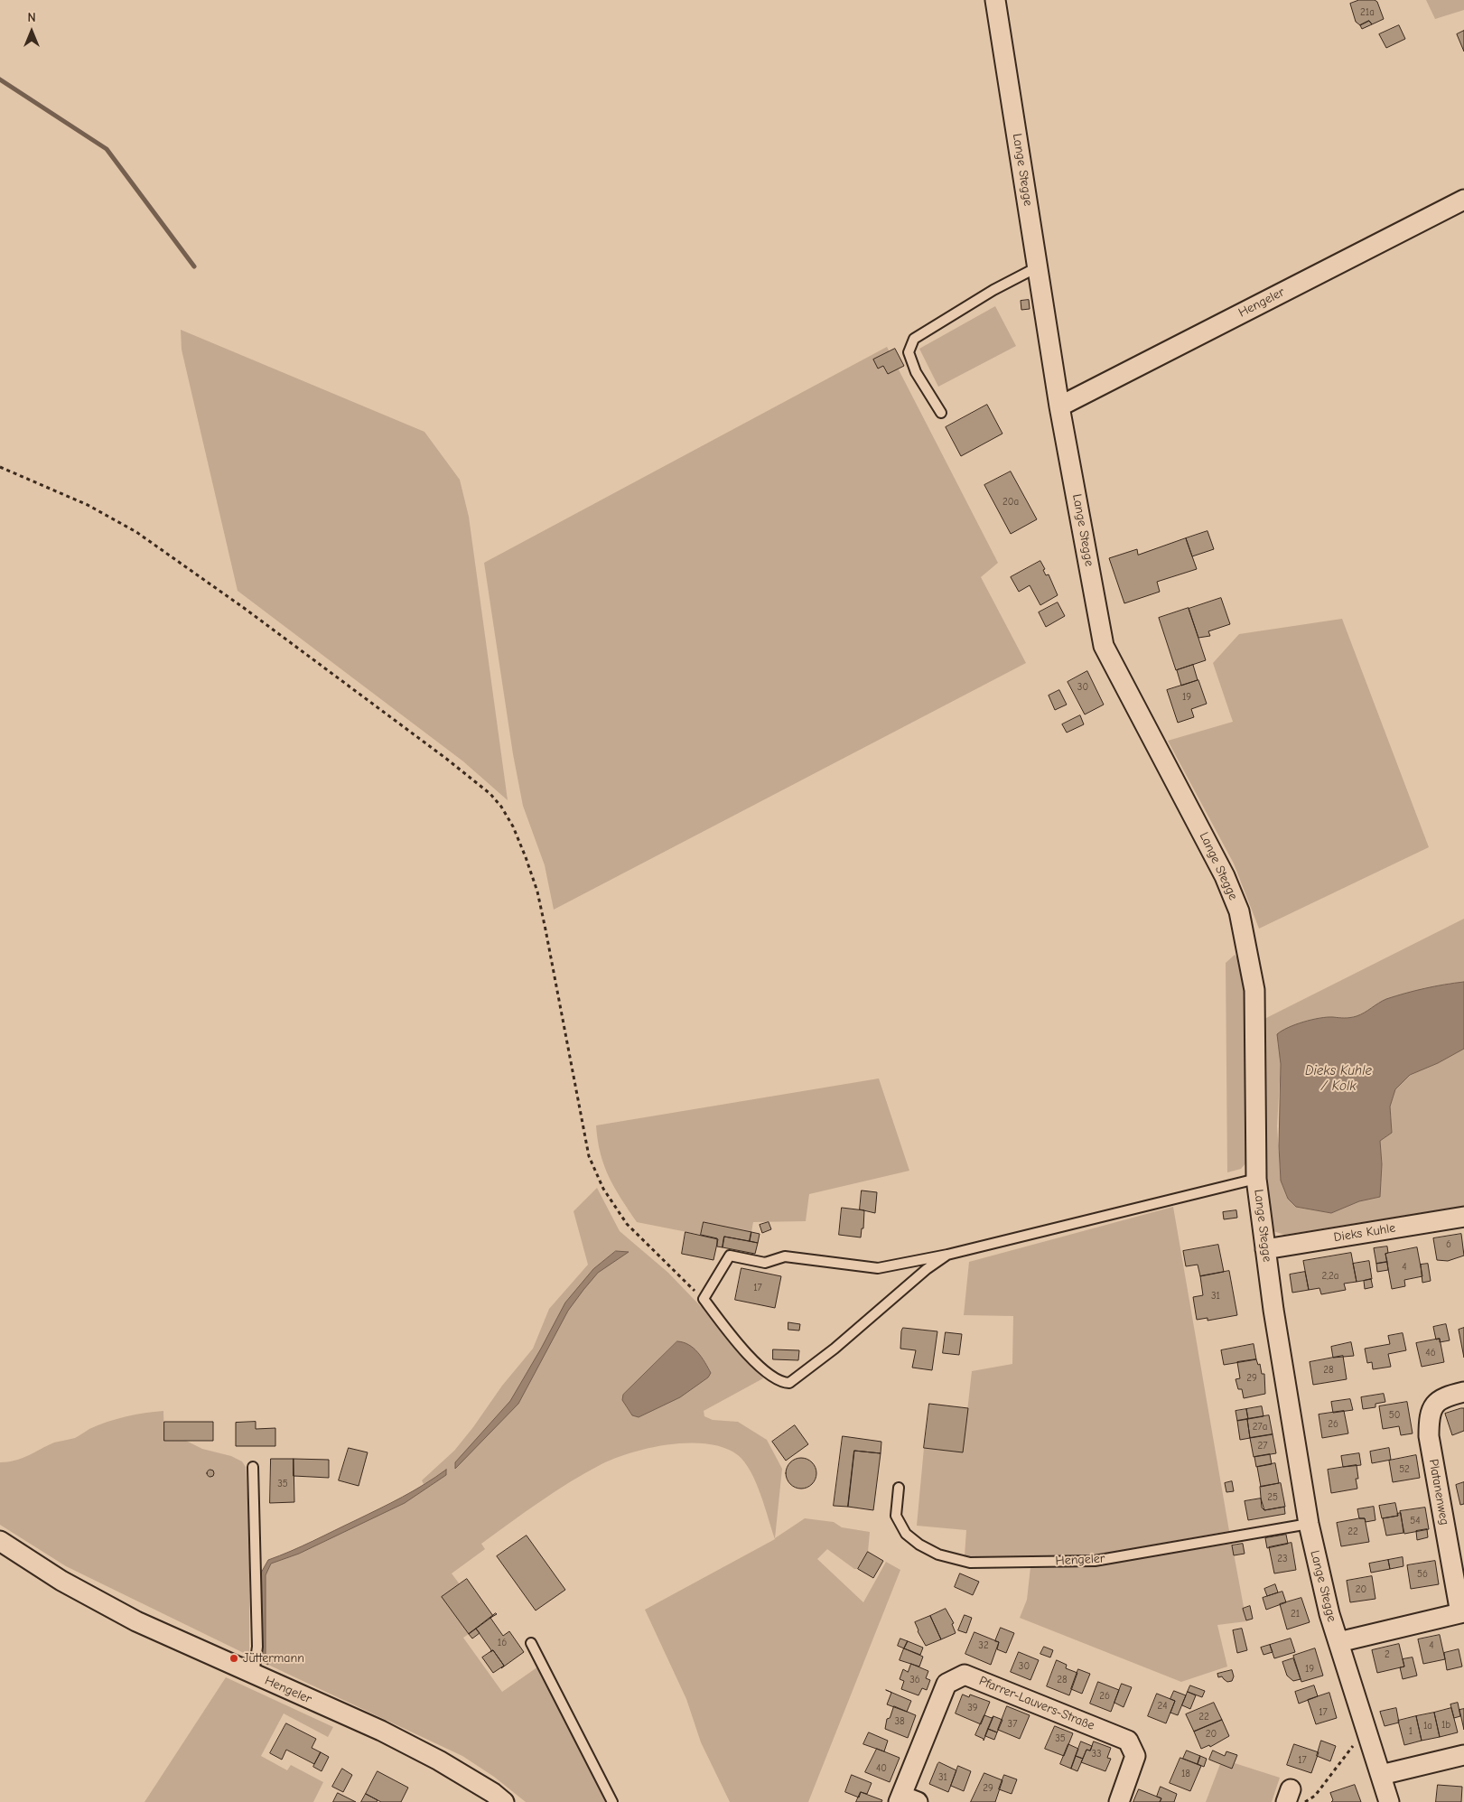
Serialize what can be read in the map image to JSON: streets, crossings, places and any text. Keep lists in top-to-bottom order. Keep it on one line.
{"streets":{"street":["Lange Stegge","Hengeler","Dieks Kuhle","Platanenweg","Pfarrer-Lauvers-Straße"]},"crossings":[["Lange Stegge","Hengeler"],["Lange Stegge","Dieks Kuhle"],["Lange Stegge","Platanenweg"]],"water":["Dieks Kuhle / Kolk"],"places":["Jüttermann"],"house_numbers":["21a","20a","30","19","6","4","2,2a","17","31","46","28","29","50","26","27a","27","52","35","25","54","22","23","56","20","21","16","32","4","2","30","19","36","28","26","24","39","17","22","38","37","1b","1a","1","20","35","33","17","40","18","31","29"],"north":"top"}
